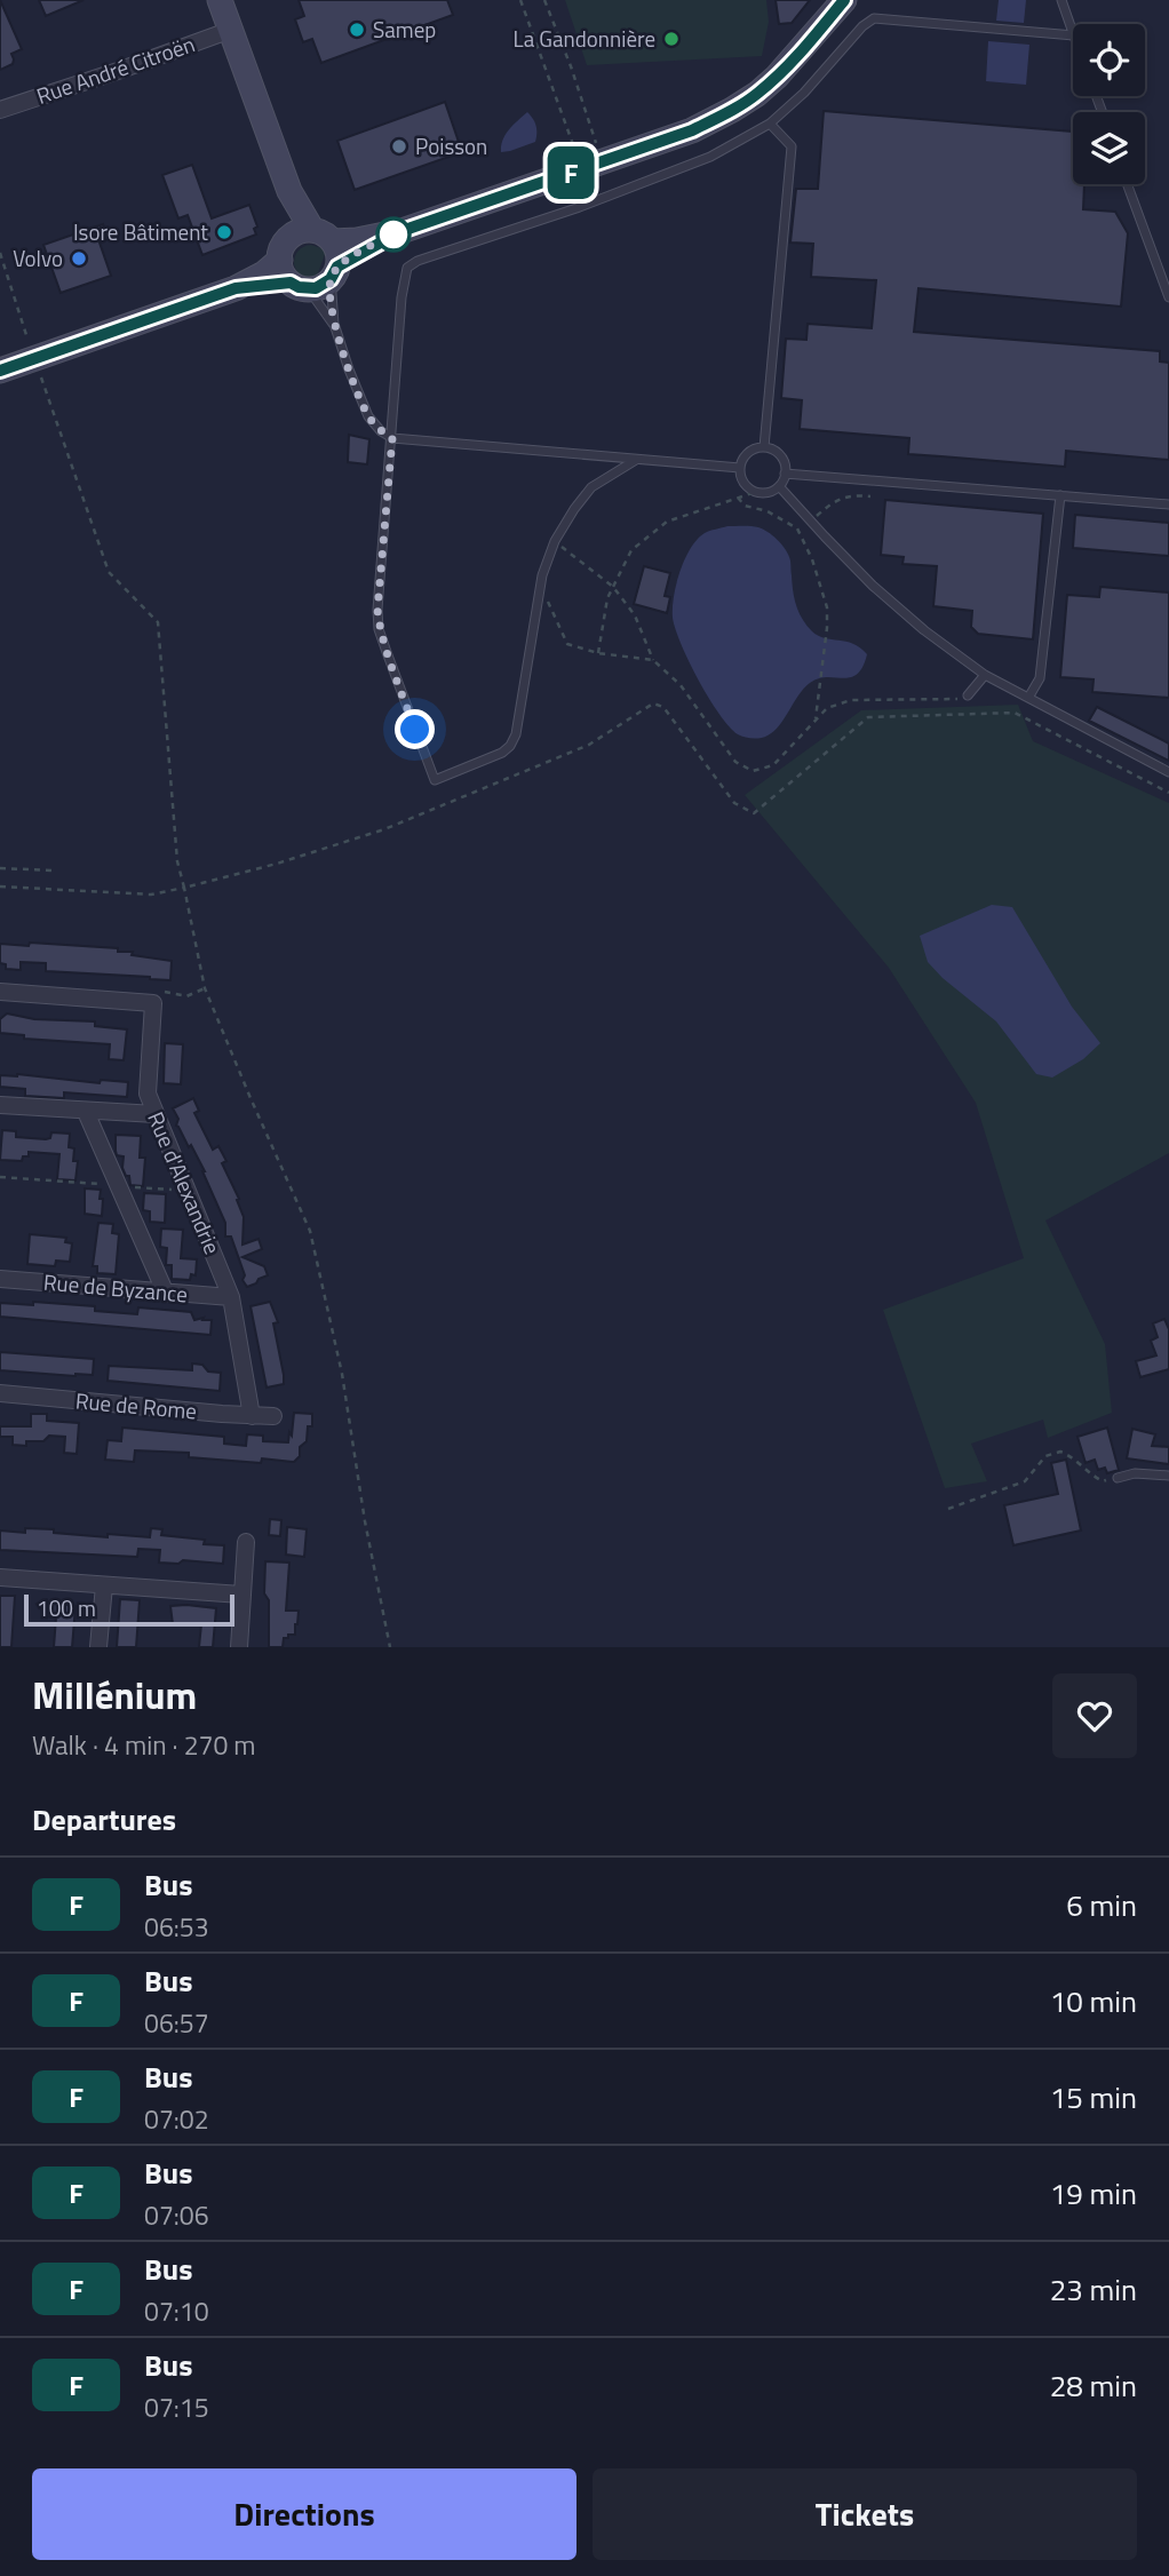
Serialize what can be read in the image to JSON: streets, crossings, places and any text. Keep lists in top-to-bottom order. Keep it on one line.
{"streets":{"street":["Rue André Citroën","Rue d'Alexandrie","Rue de Byzance","Rue de Rome"]},"crossings":[["Rue d'Alexandrie","Rue de Byzance"],["Rue d'Alexandrie","Rue de Rome"]],"places":["Samep","La Gandonnière","Poisson","Isore Bâtiment","Volvo"],"lines":["bus line F"],"scale_bar":"100 m","page":{"on_map":"F","scale":"100 m","heading":[["Millénium","Walk · 4 min · 270 m"],"Departures"],"list":[{"mark":"F","name":"Bus","note":"06:53","value":"6 min"},{"mark":"F","name":"Bus","note":"06:57","value":"10 min"},{"mark":"F","name":"Bus","note":"07:02","value":"15 min"},{"mark":"F","name":"Bus","note":"07:06","value":"19 min"},{"mark":"F","name":"Bus","note":"07:10","value":"23 min"},{"mark":"F","name":"Bus","note":"07:15","value":"28 min"}],"buttons":["Directions","Tickets"]}}
